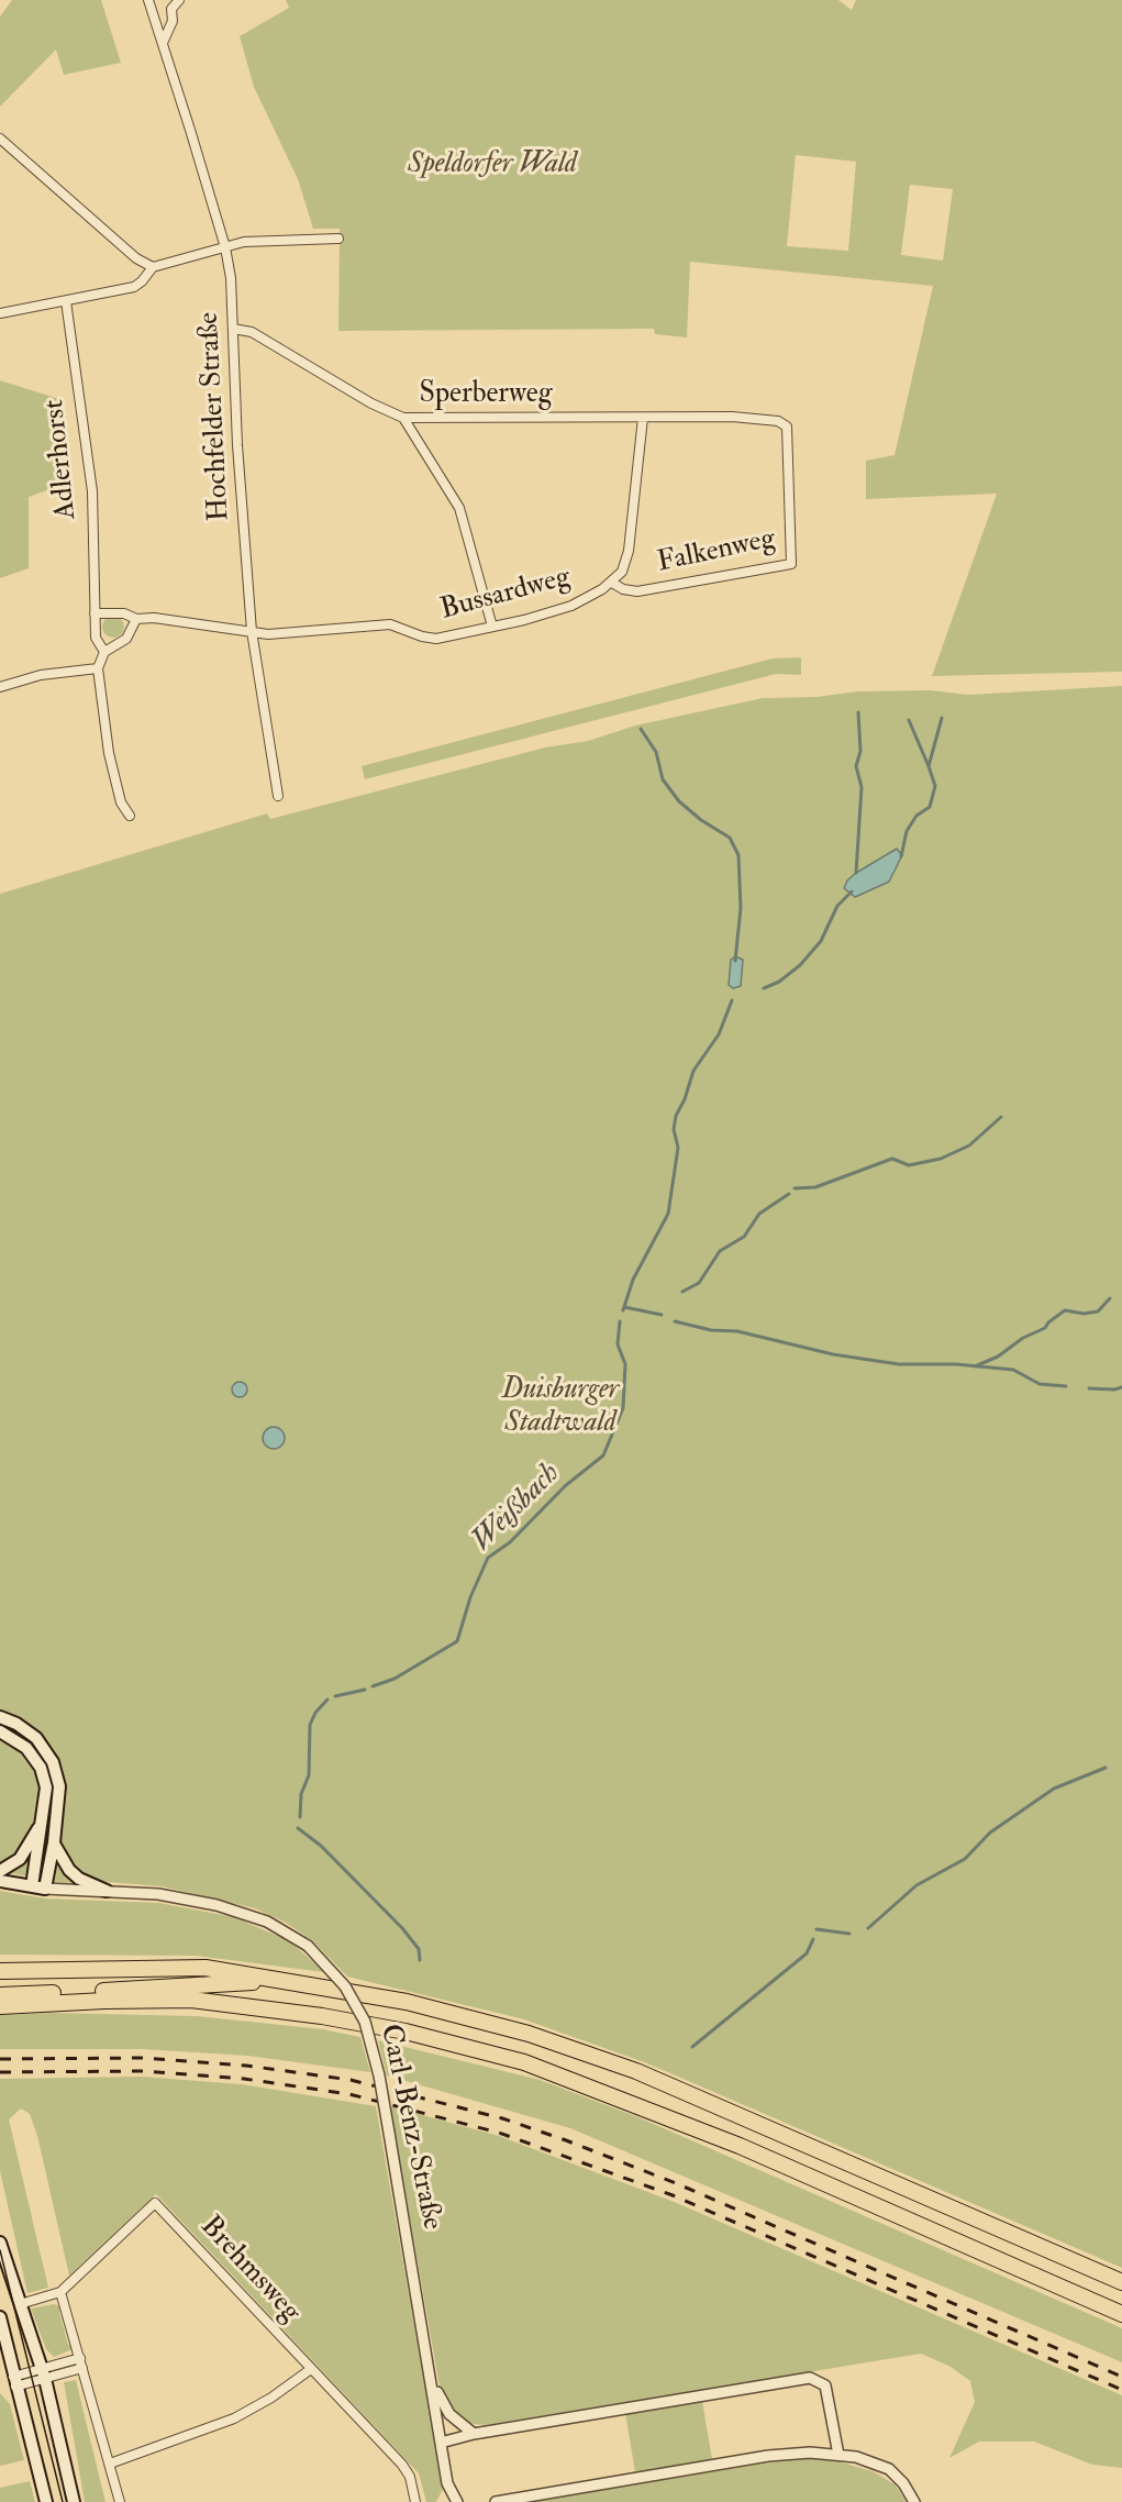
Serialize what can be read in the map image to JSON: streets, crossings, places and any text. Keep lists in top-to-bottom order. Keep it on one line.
{"streets":{"main road":["Carl-Benz-Straße"],"street":["Sperberweg","Hochfelder Straße","Adlerhorst","Falkenweg","Bussardweg","Brehmsweg"]},"crossings":[["Sperberweg","Hochfelder Straße"],["Sperberweg","Falkenweg"],["Hochfelder Straße","Bussardweg"],["Adlerhorst","Bussardweg"],["Falkenweg","Bussardweg"]],"water":["Weißbach"],"parks":["Speldorfer Wald","Duisburger Stadtwald"]}
